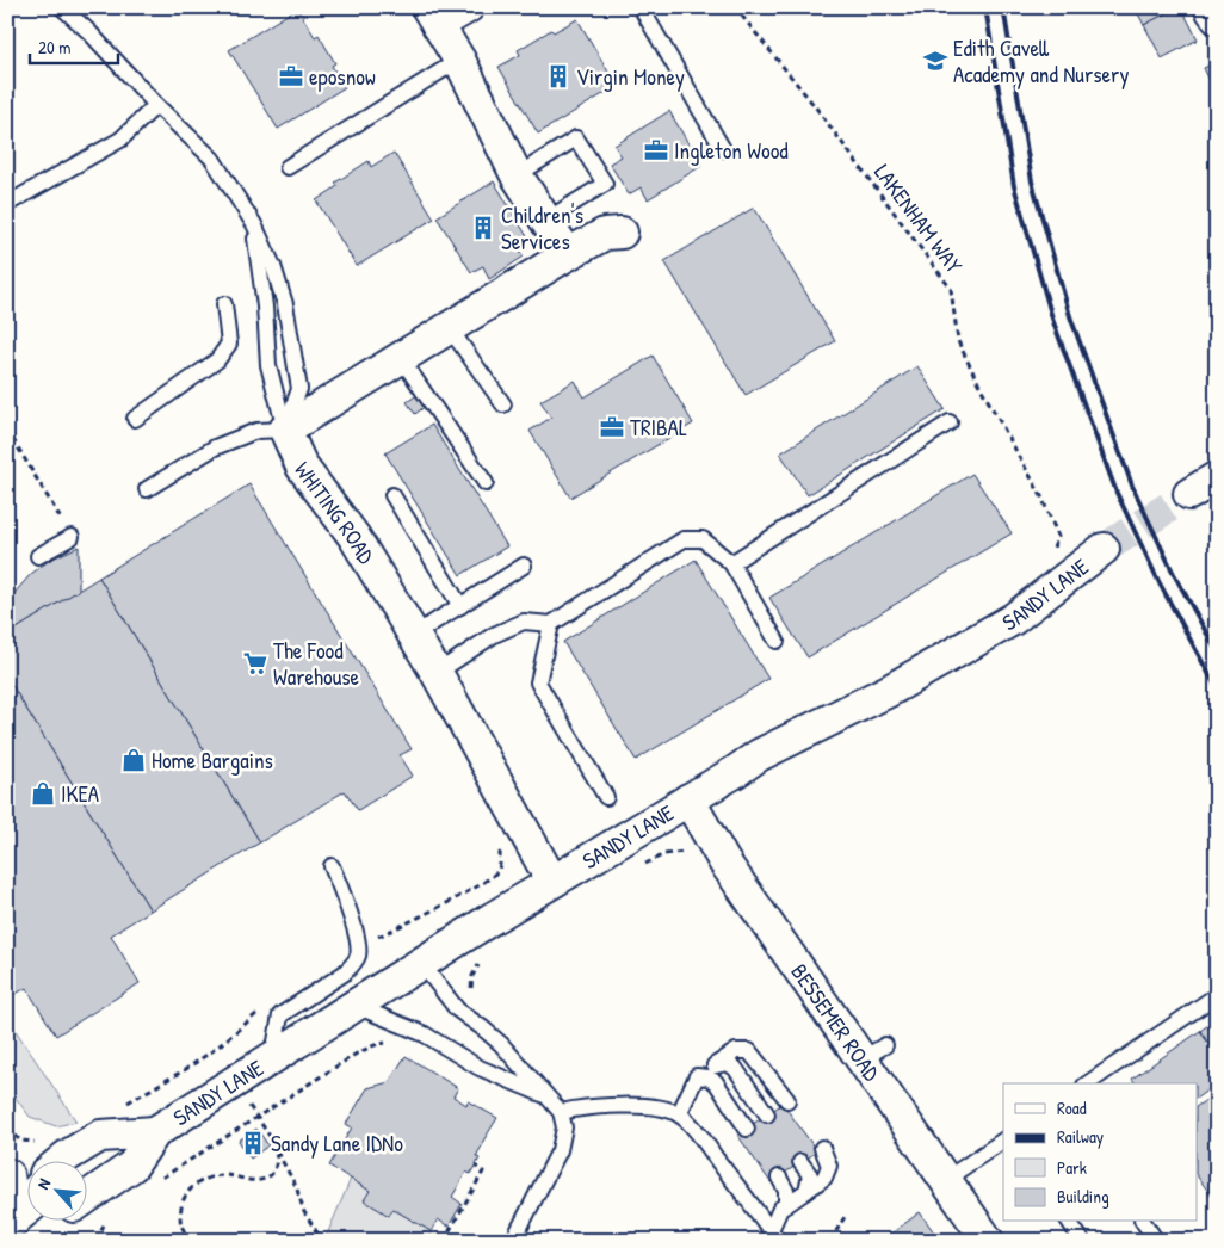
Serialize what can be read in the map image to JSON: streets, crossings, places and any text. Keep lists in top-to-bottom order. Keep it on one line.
{"streets":{"street":["WHITING ROAD","SANDY LANE","BESSEMER ROAD"],"path":["LAKENHAM WAY"]},"crossings":[["WHITING ROAD","SANDY LANE"],["SANDY LANE","BESSEMER ROAD"]],"places":{"school or university":["Edith Cavell Academy and Nursery"],"office":["eposnow","Ingleton Wood","TRIBAL"],"building":["Virgin Money","Children's Services","Sandy Lane IDNo"],"supermarket":["The Food Warehouse"],"shop":["Home Bargains","IKEA"]},"legend":["Road","Railway","Park","Building"],"scale_bar":"20 m","north":"top left"}
